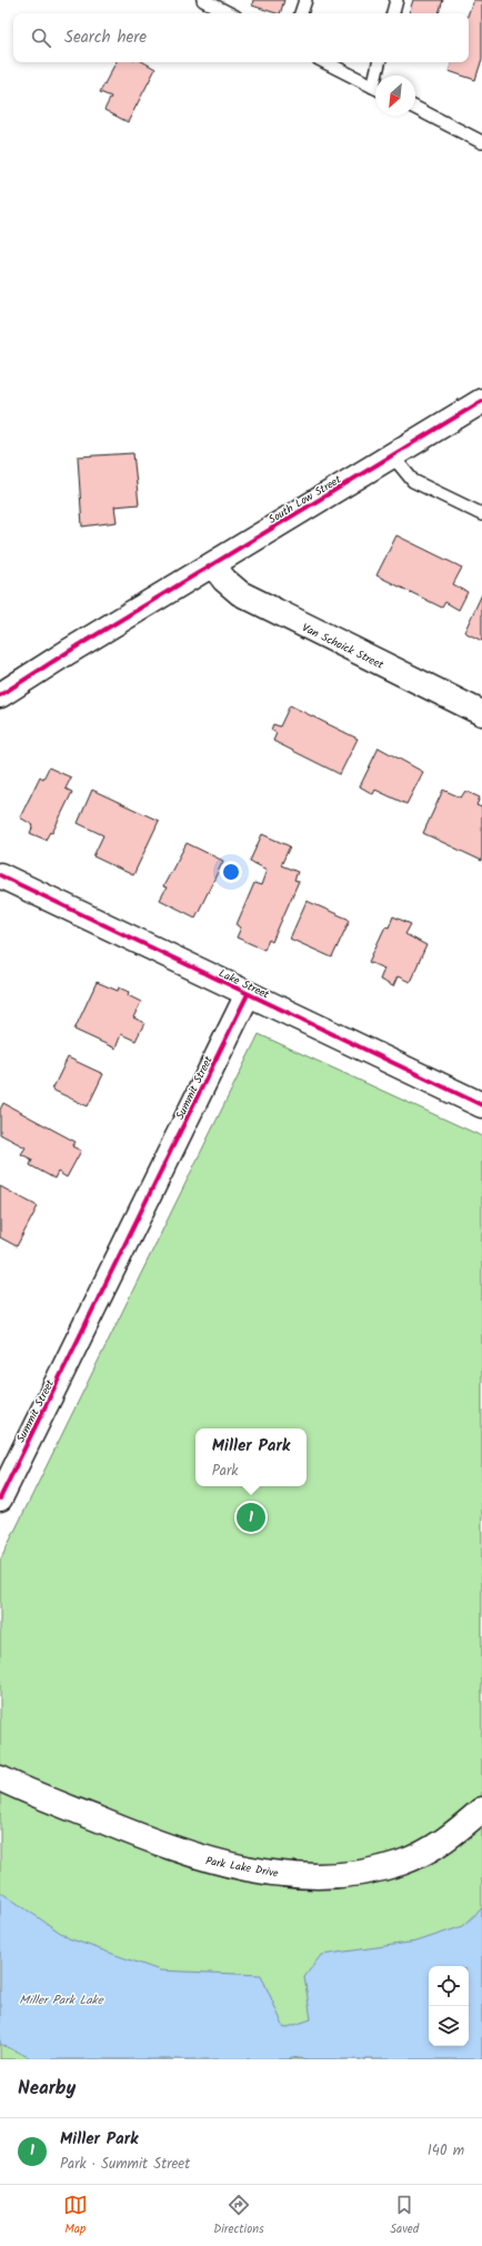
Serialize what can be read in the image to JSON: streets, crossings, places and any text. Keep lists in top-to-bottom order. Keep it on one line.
{"streets":{"street":["South Low Street","Van Schoick Street","Lake Street","Summit Street","Park Lake Drive"]},"crossings":[["South Low Street","Van Schoick Street"],["Lake Street","Summit Street"]],"water":["Miller Park Lake"],"north":"bottom left","page":{"search":"Search here","popup":["Miller Park","Park"],"pins":"1","heading":"Nearby","list":[{"mark":"1","name":"Miller Park","note":"Park · Summit Street","value":"140 m"}],"nav":["Map","Directions","Saved"]}}
